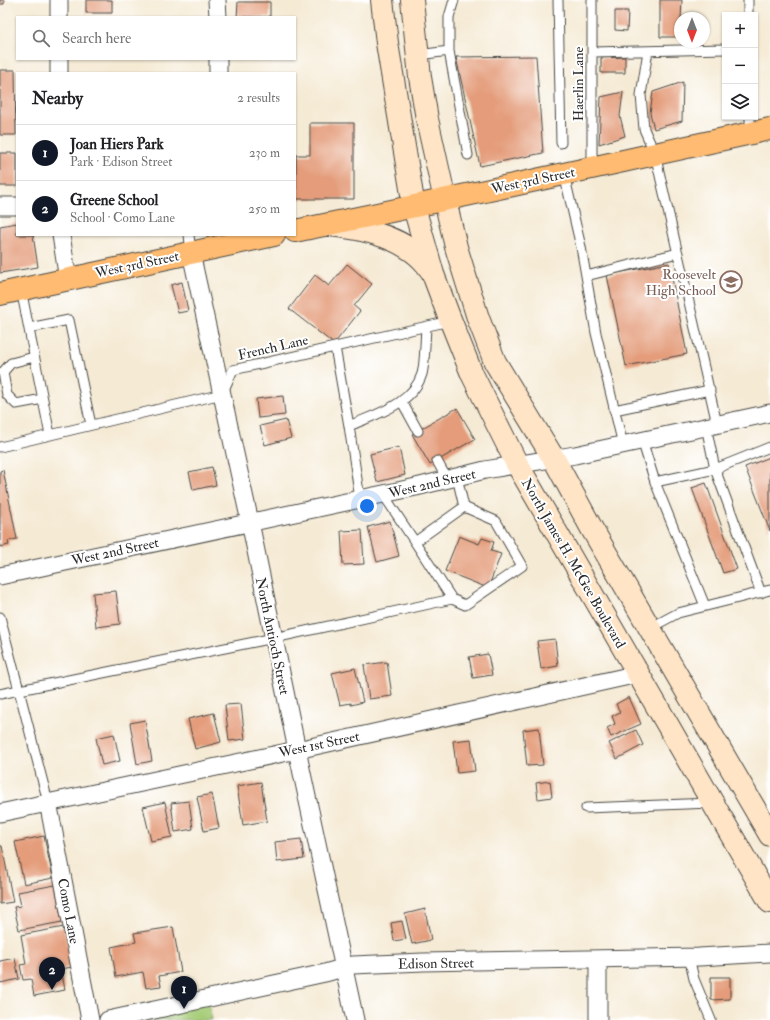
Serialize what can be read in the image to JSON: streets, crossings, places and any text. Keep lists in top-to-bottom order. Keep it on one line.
{"streets":{"main road":["West 3rd Street","North James H. McGee Boulevard"],"street":["West 2nd Street","North Antioch Street","West 1st Street","Como Lane","Edison Street"],"lane":["Haerlin Lane","French Lane"]},"crossings":[["Haerlin Lane","West 3rd Street"],["West 3rd Street","North James H. McGee Boulevard"],["West 3rd Street","North Antioch Street"],["French Lane","North James H. McGee Boulevard"],["French Lane","North Antioch Street"],["West 2nd Street","North James H. McGee Boulevard"],["West 2nd Street","North Antioch Street"],["North James H. McGee Boulevard","West 1st Street"],["North Antioch Street","West 1st Street"],["North Antioch Street","Edison Street"],["West 1st Street","Como Lane"]],"places":{"school or university":["Roosevelt High School"]},"north":"bottom","page":{"map_buttons":["+","−"],"search":"Search here","heading":["Nearby","2 results"],"list":[{"mark":"1","name":"Joan Hiers Park","note":"Park · Edison Street","value":"230 m"},{"mark":"2","name":"Greene School","note":"School · Como Lane","value":"250 m"}],"pins":["2","1"]}}
